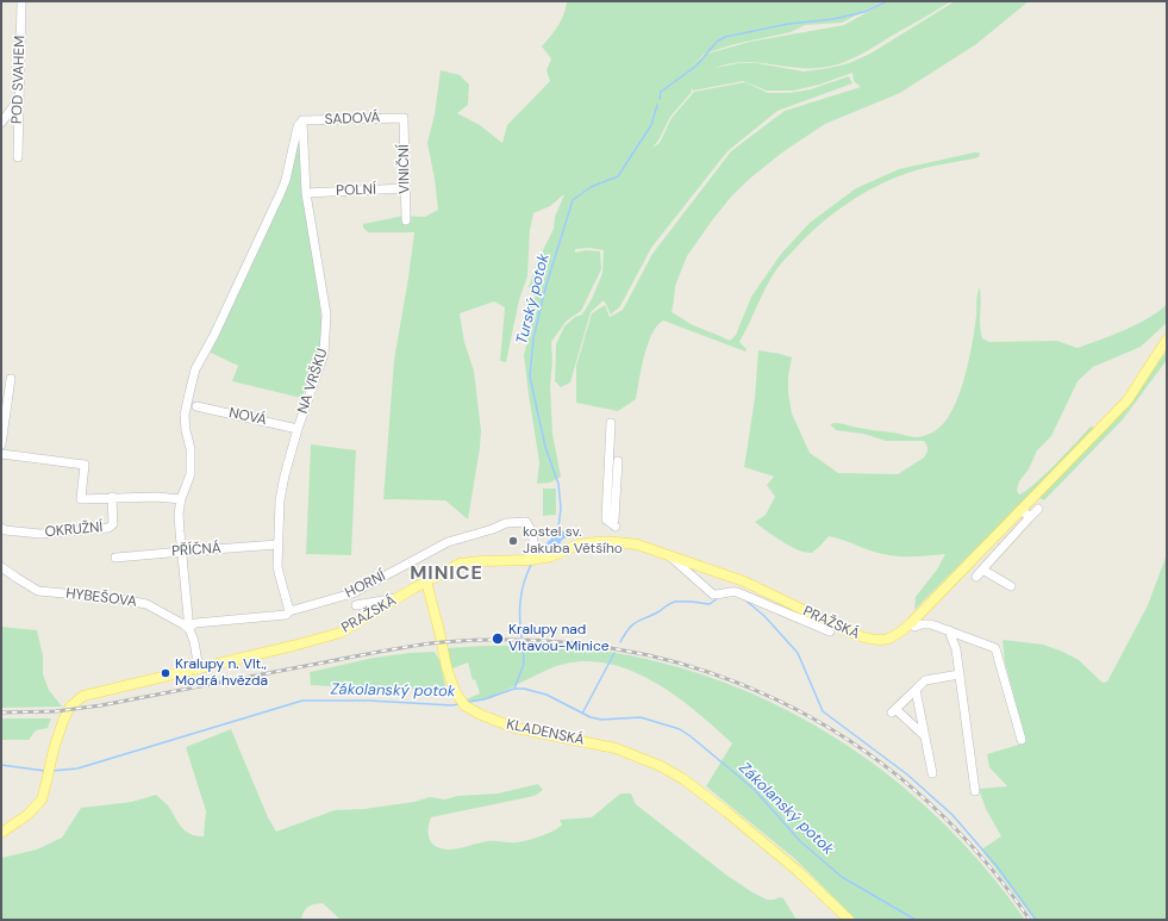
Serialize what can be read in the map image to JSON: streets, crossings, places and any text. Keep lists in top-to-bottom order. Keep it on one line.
{"streets":{"main road":["PRAŽSKÁ","KLADENSKÁ"],"street":["POD SVAHEM","SADOVÁ","VINIČNÍ","POLNÍ","NA VRŠKU","NOVÁ","OKRUŽNÍ","PŘÍČNÁ","HORNÍ","HYBEŠOVA"]},"crossings":[["SADOVÁ","VINIČNÍ"],["SADOVÁ","NA VRŠKU"],["VINIČNÍ","POLNÍ"],["POLNÍ","NA VRŠKU"],["NA VRŠKU","NOVÁ"],["NA VRŠKU","PŘÍČNÁ"],["NA VRŠKU","HORNÍ"],["HORNÍ","HYBEŠOVA"],["HORNÍ","PRAŽSKÁ"],["PRAŽSKÁ","KLADENSKÁ"]],"districts":["MINICE"],"water":["Turský potok","Zákolanský potok"],"places":["kostel sv. Jakuba Většího","Kralupy nad Vltavou-Minice","Kralupy n. Vlt., Modrá hvězda"]}
